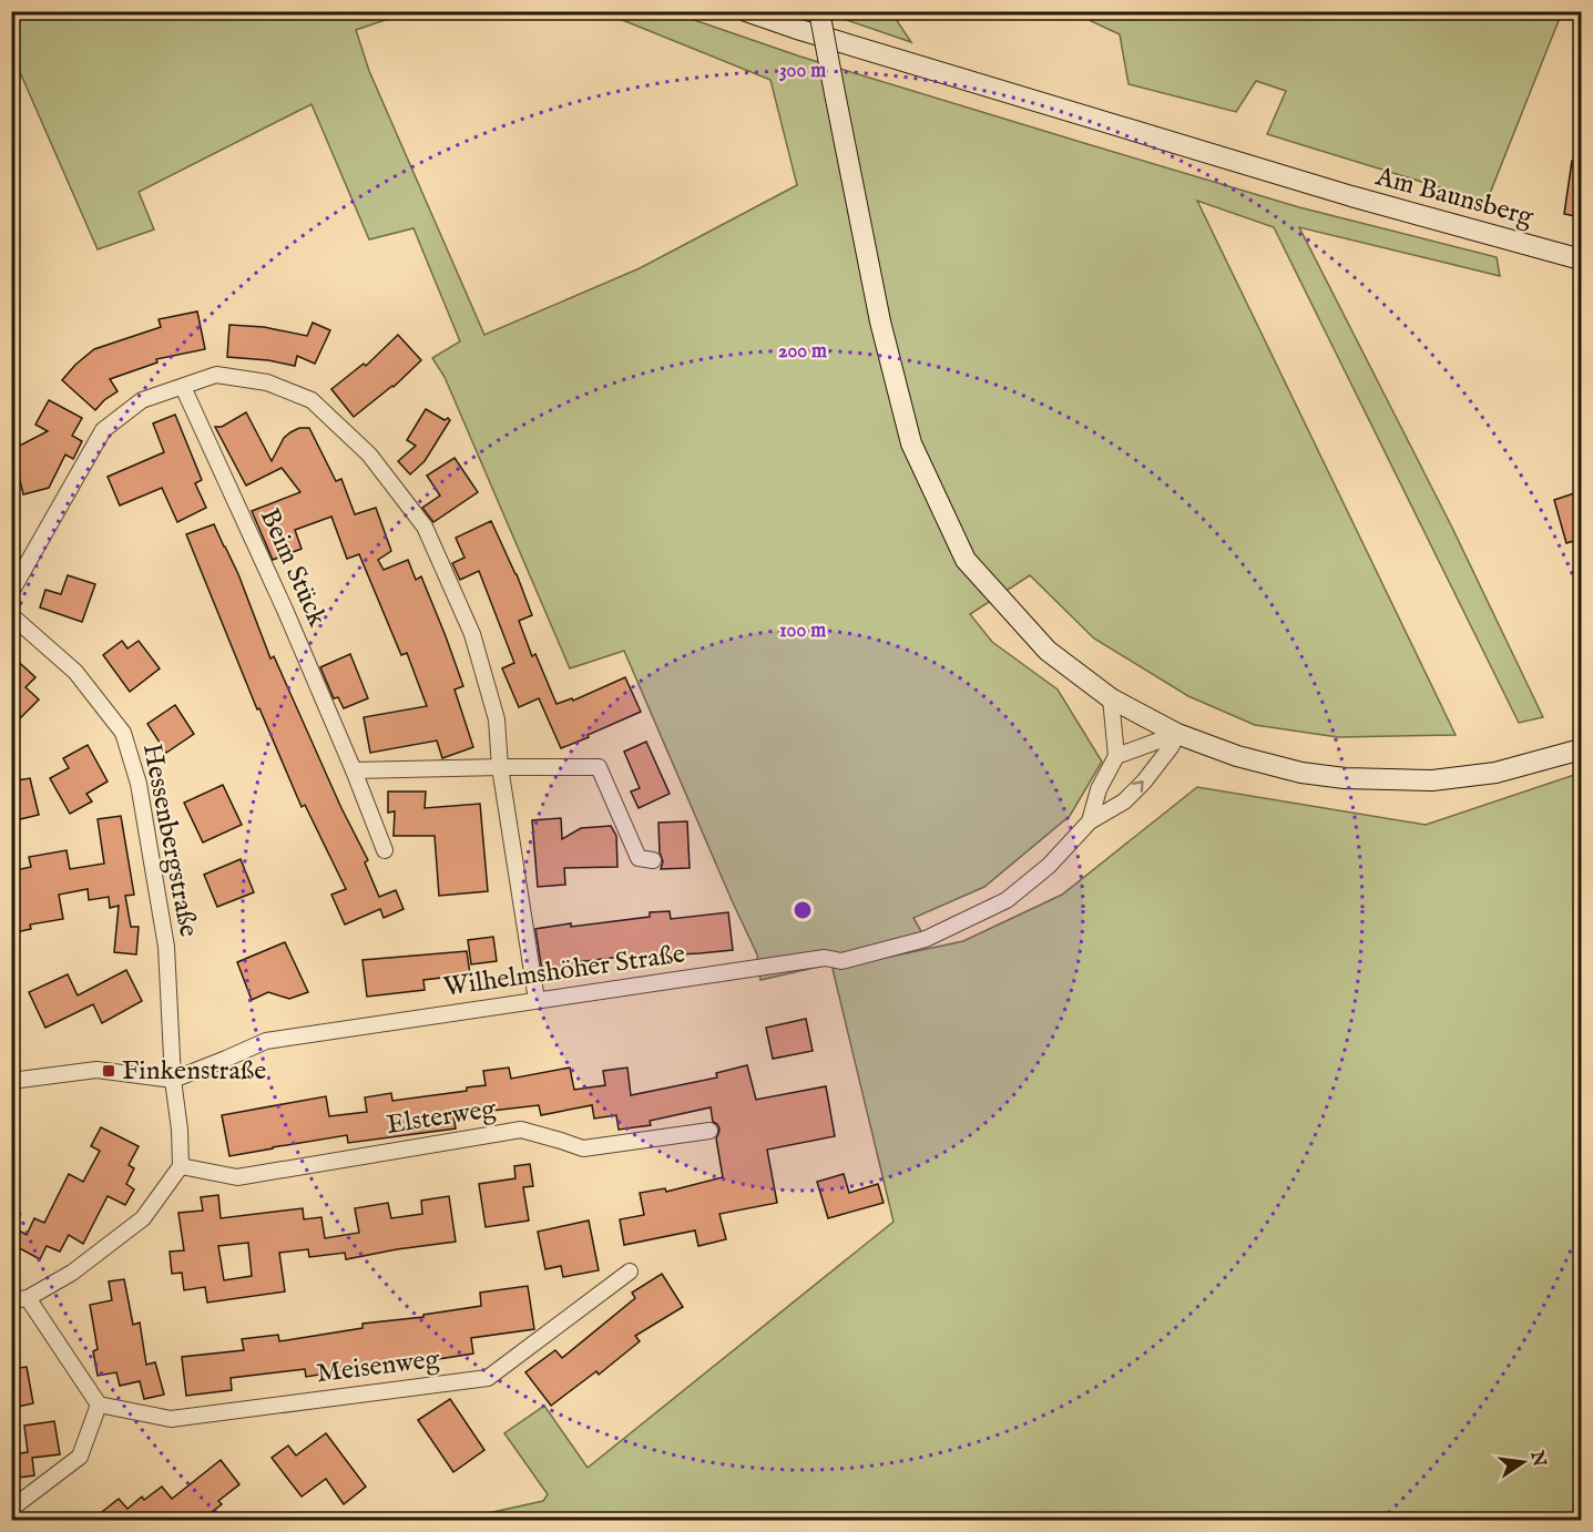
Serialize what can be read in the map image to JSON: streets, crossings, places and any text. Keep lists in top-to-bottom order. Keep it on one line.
{"streets":{"street":["Am Baunsberg","Beim Stück","Hessenbergstraße","Wilhelmshöher Straße","Elsterweg","Meisenweg"]},"crossings":[["Hessenbergstraße","Wilhelmshöher Straße"]],"places":{"transit":["Finkenstraße"]},"north":"right","rings":["300 m","200 m","100 m"]}
